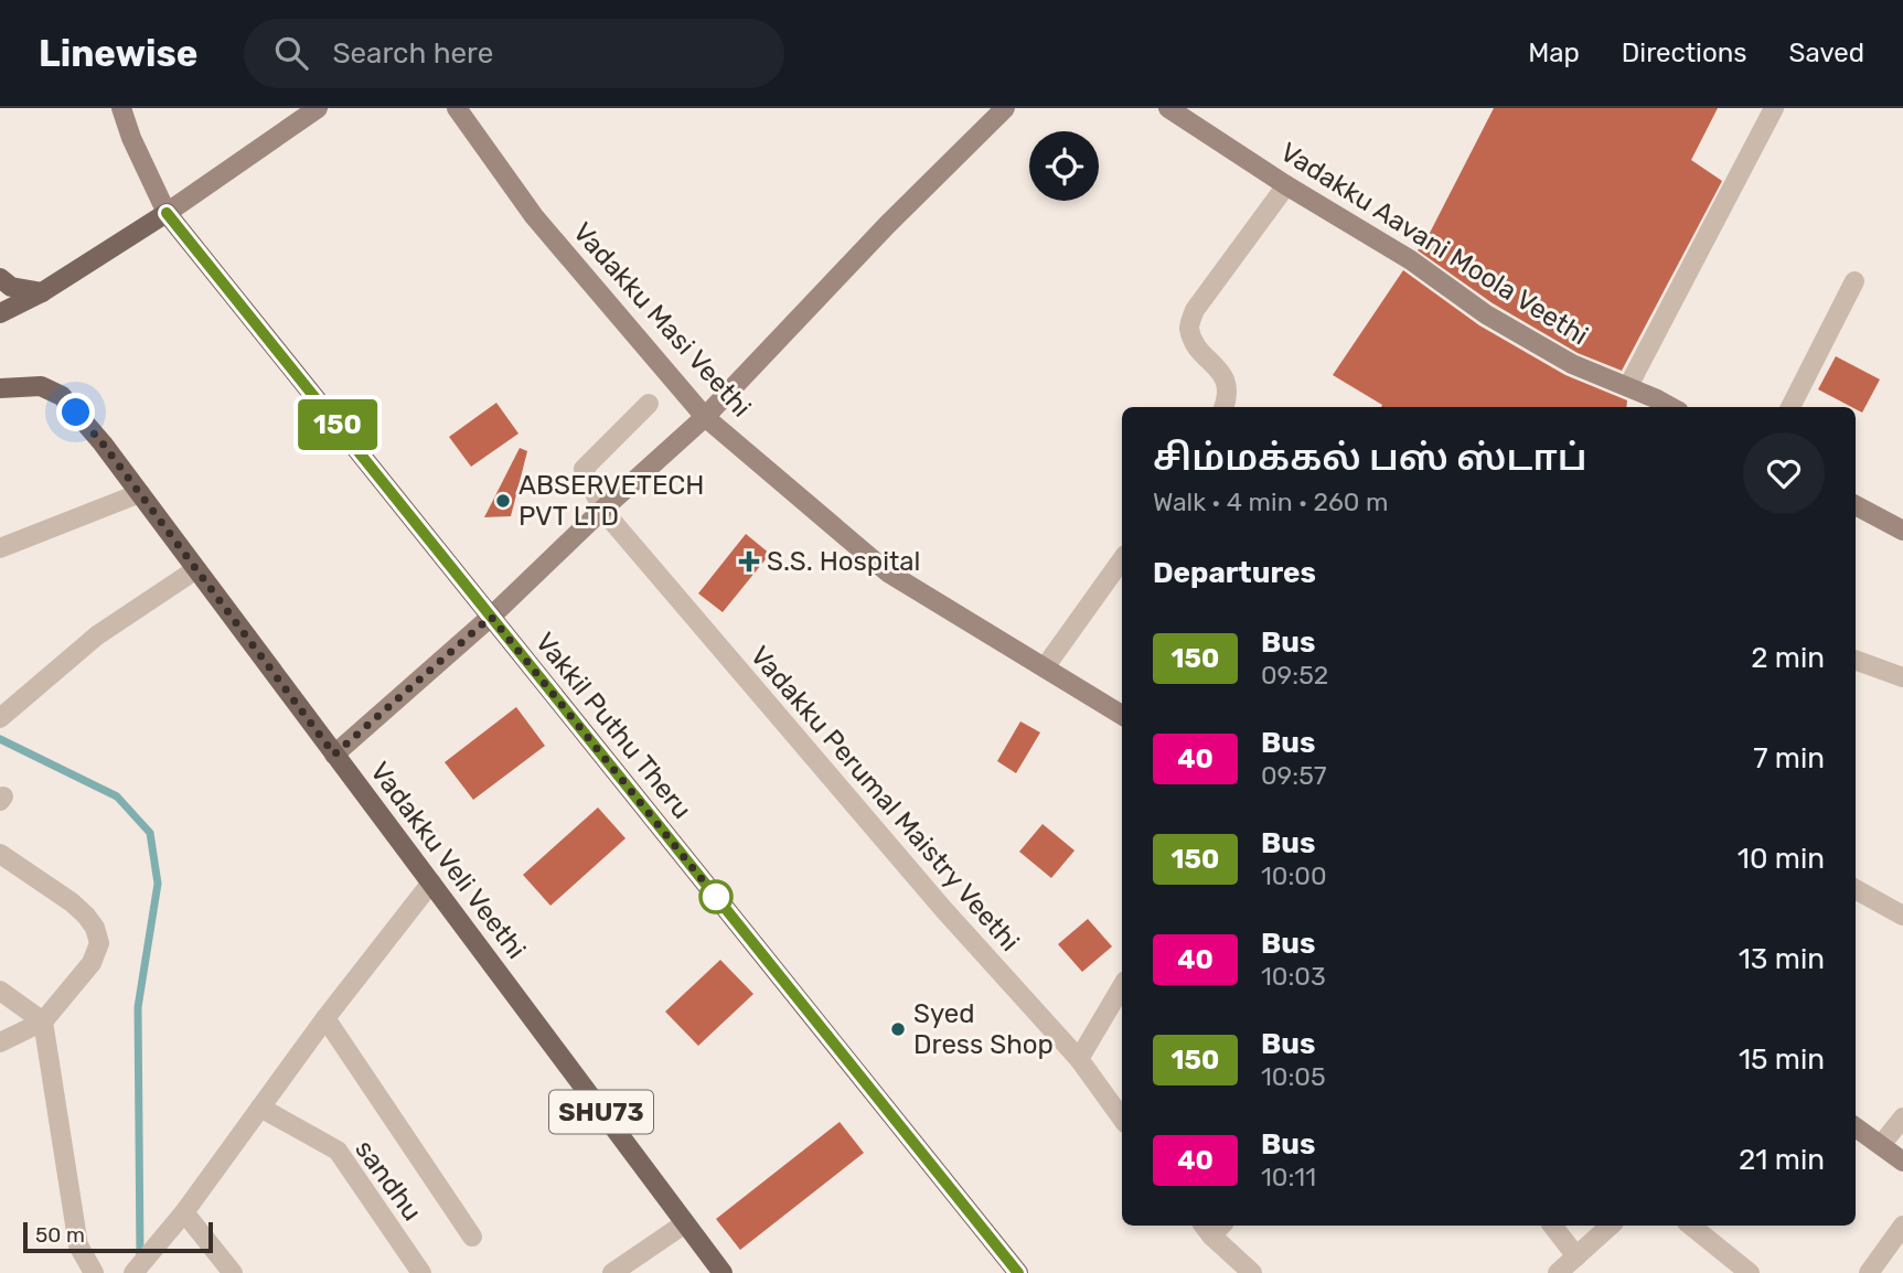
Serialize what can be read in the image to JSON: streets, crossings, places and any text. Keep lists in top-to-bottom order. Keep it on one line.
{"streets":{"main road":["Vadakku Aavani Moola Veethi","Vadakku Masi Veethi","Vakkil Puthu Theru","Vadakku Veli Veethi","SHU73"],"street":["Vadakku Perumal Maistry Veethi","sandhu"]},"places":{"other":["ABSERVETECH PVT LTD","Syed Dress Shop"],"health":["S.S. Hospital"]},"lines":["bus line 150"],"scale_bar":"50 m","page":{"header":"Linewise","search":"Search here","nav":["Map","Directions","Saved"],"on_map":"150","heading":[["சிம்மக்கல் பஸ் ஸ்டாப்","Walk · 4 min · 260 m"],"Departures"],"list":[{"mark":"150","name":"Bus","note":"09:52","value":"2 min"},{"mark":"40","name":"Bus","note":"09:57","value":"7 min"},{"mark":"150","name":"Bus","note":"10:00","value":"10 min"},{"mark":"40","name":"Bus","note":"10:03","value":"13 min"},{"mark":"150","name":"Bus","note":"10:05","value":"15 min"},{"mark":"40","name":"Bus","note":"10:11","value":"21 min"}],"scale":"50 m"}}
